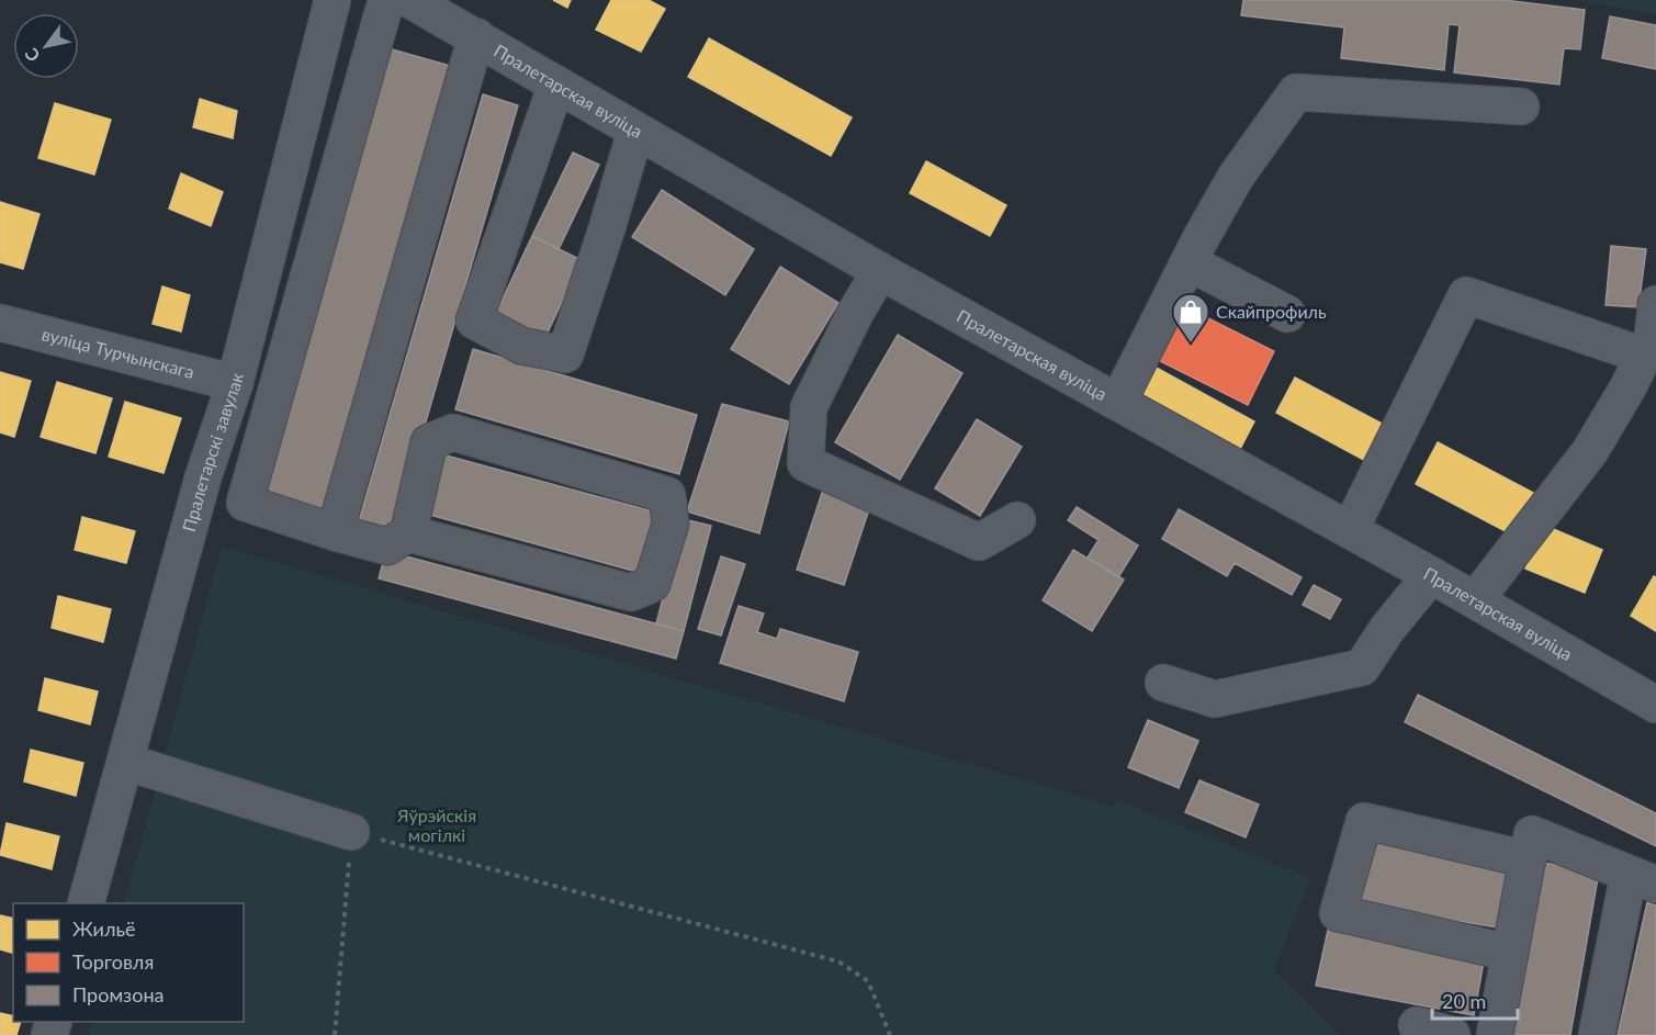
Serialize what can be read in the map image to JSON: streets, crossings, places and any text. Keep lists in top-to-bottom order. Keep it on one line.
{"streets":{"street":["Пралетарская вуліца","вуліца Турчынскага","Пралетарскі завулак"]},"crossings":[["вуліца Турчынскага","Пралетарскі завулак"]],"parks":["Яўрэйскія могілкі"],"places":{"shop":["Скайпрофиль"]},"legend":["Жильё","Торговля","Промзона"],"scale_bar":"20 m","north":"bottom left"}
